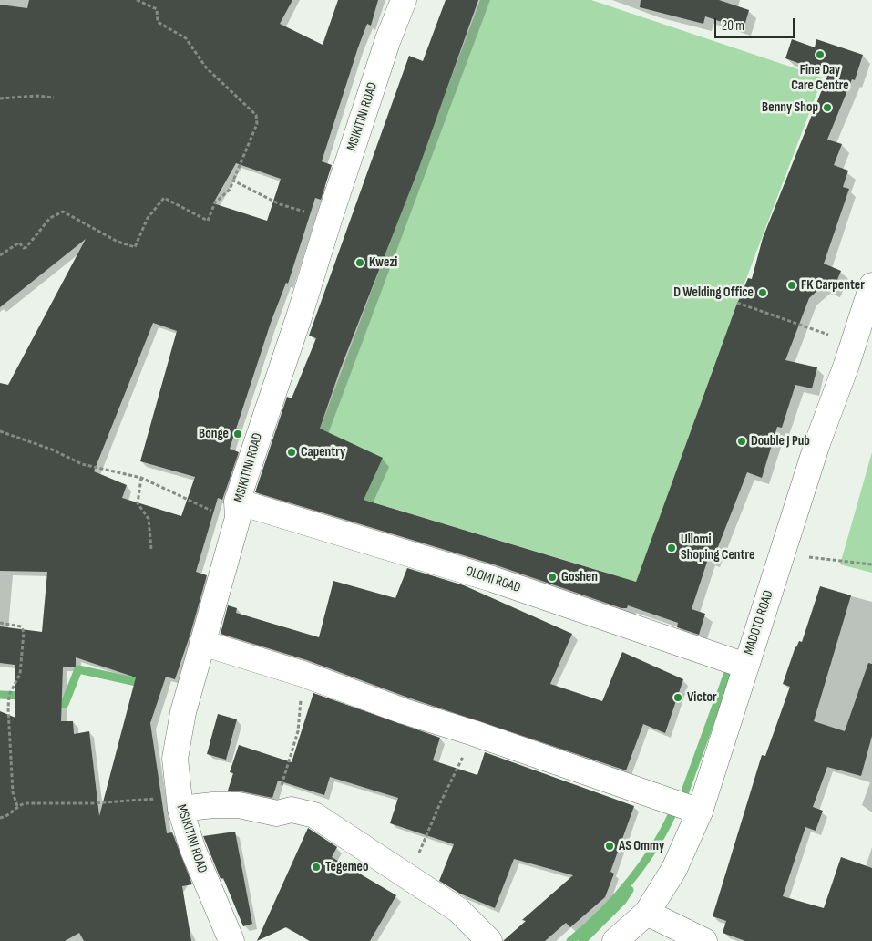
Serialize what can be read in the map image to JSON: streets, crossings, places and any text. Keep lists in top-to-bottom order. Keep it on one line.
{"streets":{"street":["MSIKITINI ROAD","OLOMI ROAD","MADOTO ROAD"]},"crossings":[["MSIKITINI ROAD","OLOMI ROAD"],["OLOMI ROAD","MADOTO ROAD"]],"places":["Fine Day Care Centre","Benny Shop","Kwezi","FK Carpenter","D Welding Office","Bonge","Double J Pub","Capentry","Ullomi Shoping Centre","Goshen","Victor","AS Ommy","Tegemeo"],"scale_bar":"20 m"}
